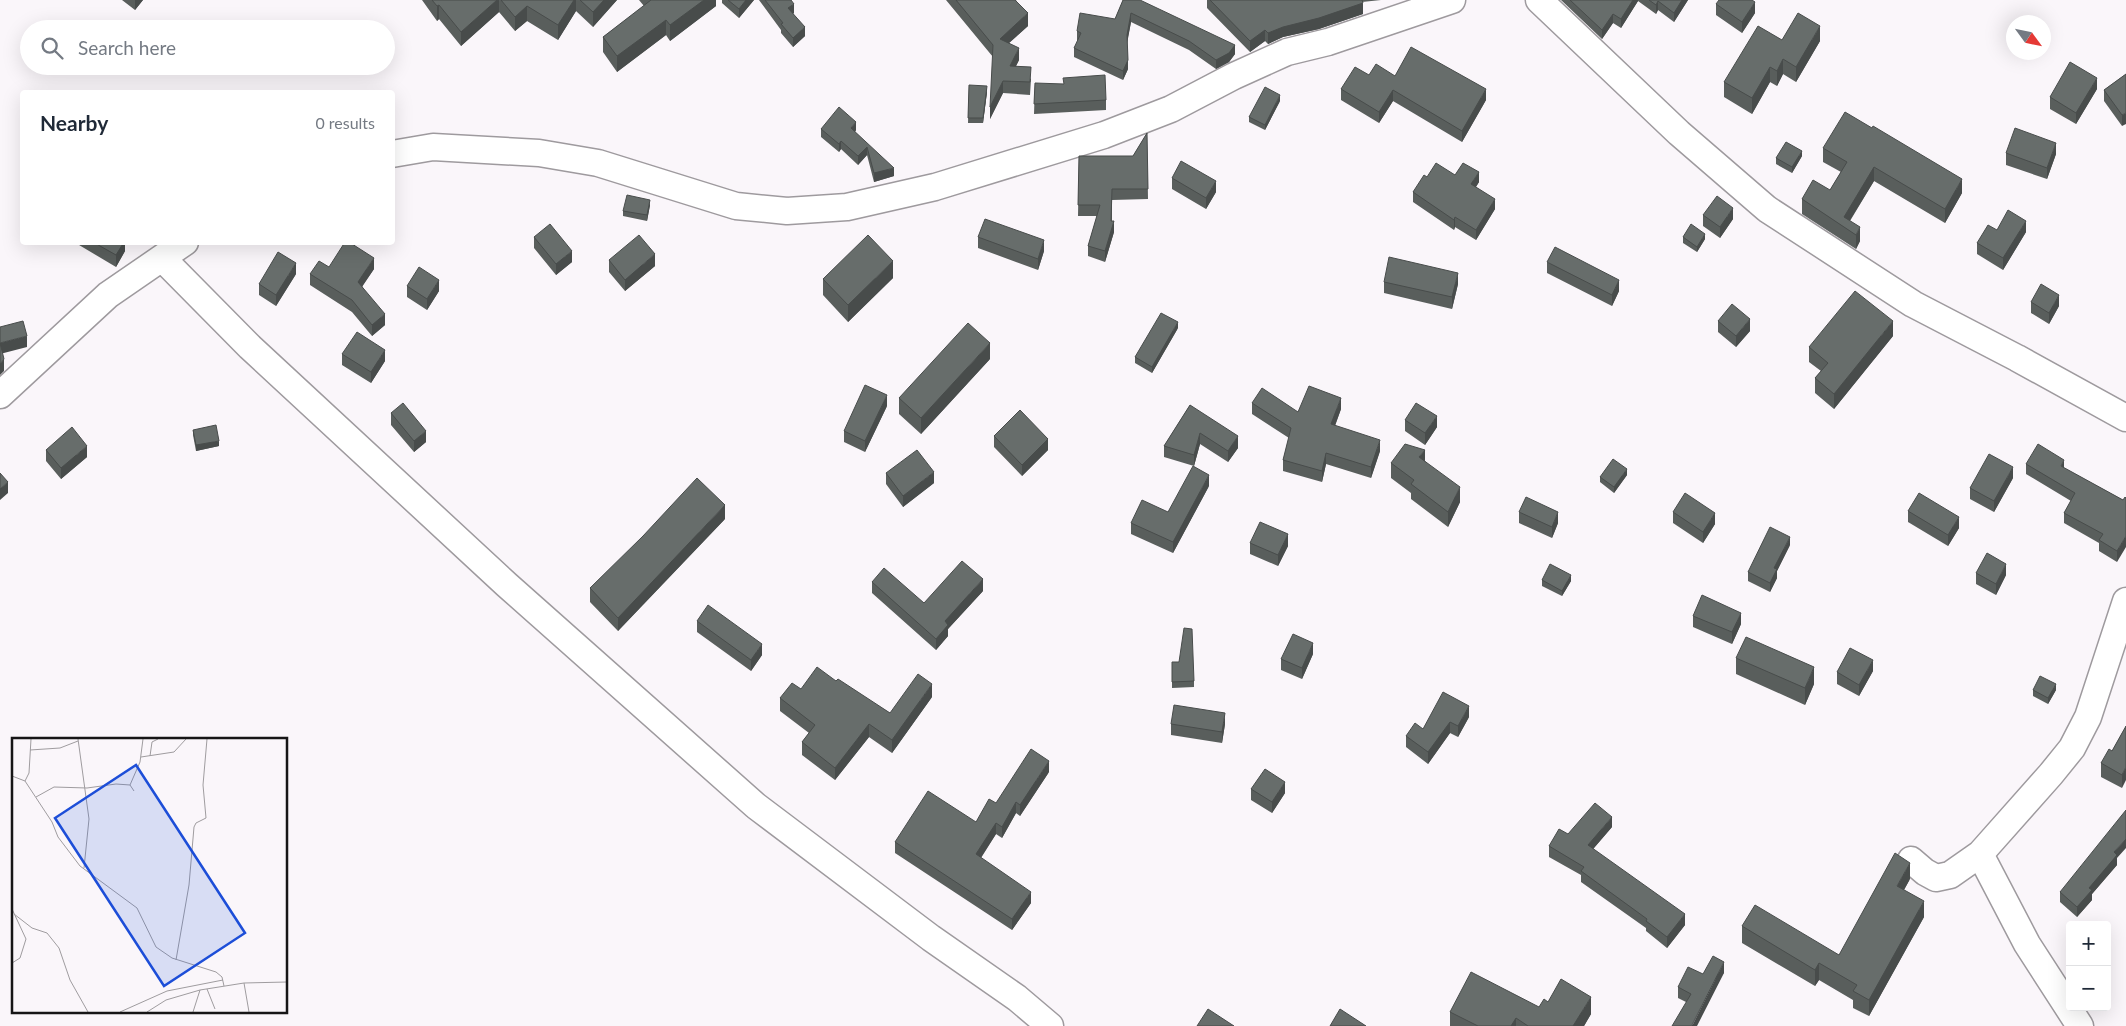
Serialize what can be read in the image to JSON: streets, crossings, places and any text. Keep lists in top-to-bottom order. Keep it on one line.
{"north":"bottom right","page":{"search":"Search here","heading":["Nearby","0 results"],"map_buttons":["+","−"]}}
